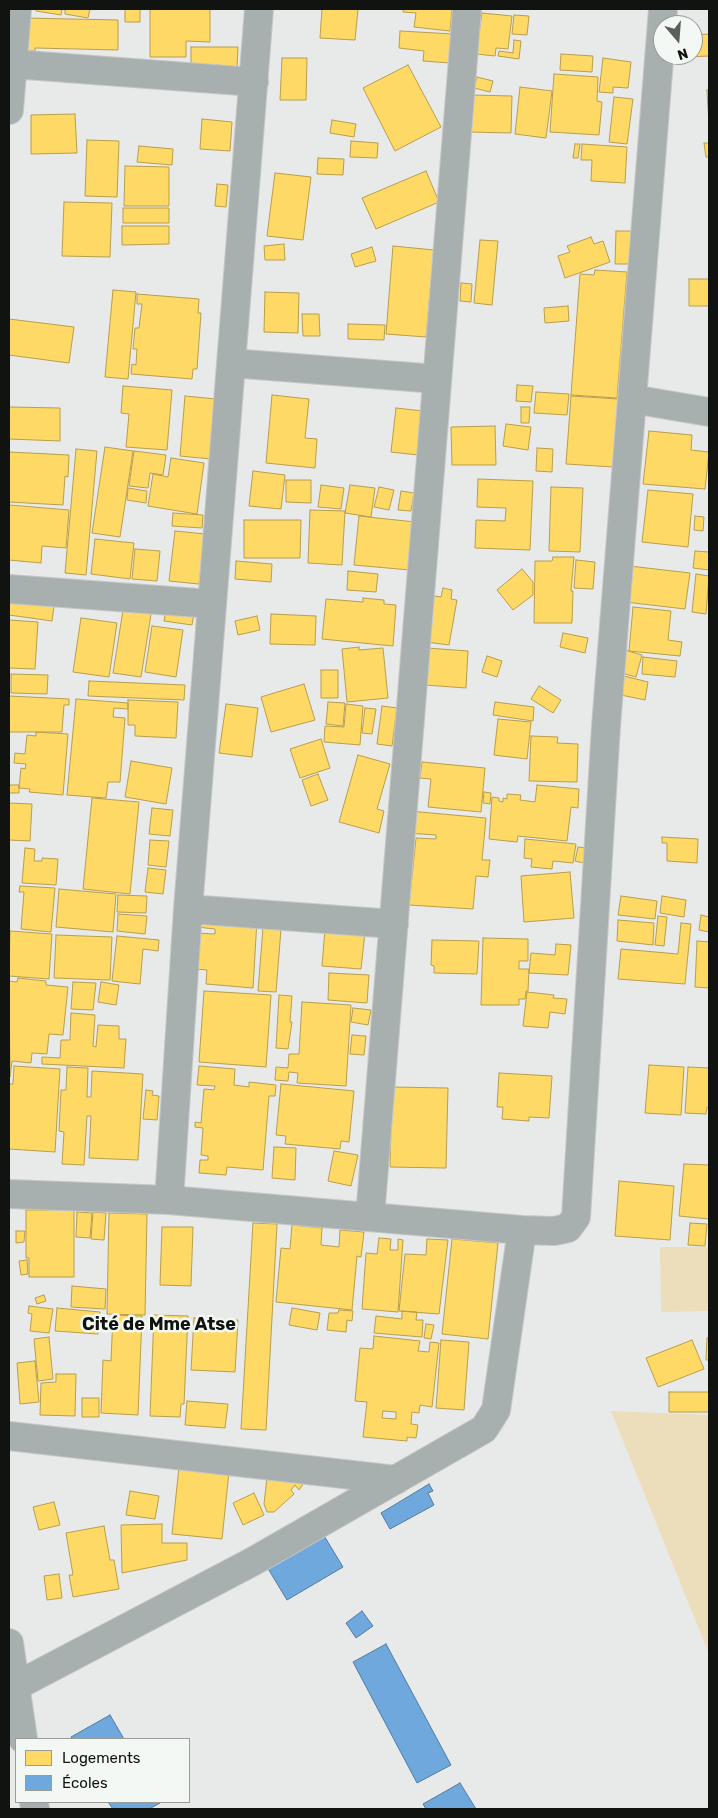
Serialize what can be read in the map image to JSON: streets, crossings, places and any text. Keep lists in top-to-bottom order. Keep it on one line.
{"districts":["Cité de Mme Atse"],"legend":["Logements","Écoles"],"north":"bottom"}
